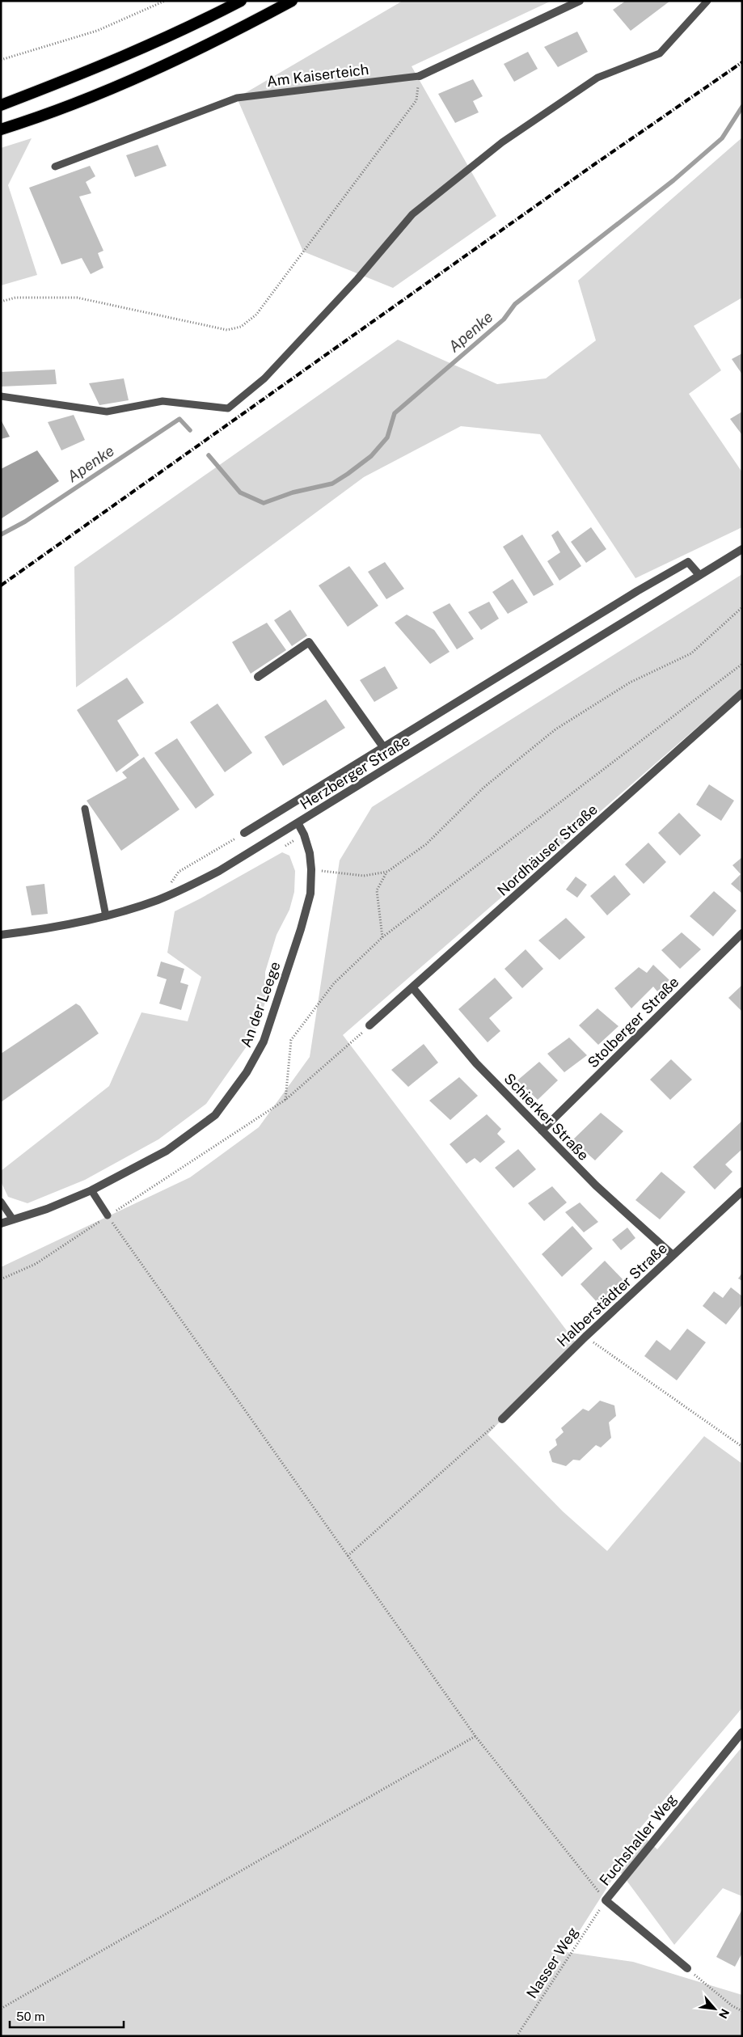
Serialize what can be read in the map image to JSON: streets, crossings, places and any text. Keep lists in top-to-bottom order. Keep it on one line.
{"streets":{"street":["Am Kaiserteich","Herzberger Straße","Nordhäuser Straße","An der Leege","Stolberger Straße","Schierker Straße","Halberstädter Straße","Fuchshaller Weg"],"path":["Nasser Weg"]},"crossings":[["Herzberger Straße","An der Leege"],["Nordhäuser Straße","Schierker Straße"],["Stolberger Straße","Schierker Straße"],["Schierker Straße","Halberstädter Straße"],["Fuchshaller Weg","Nasser Weg"]],"water":["Apenke"],"scale_bar":"50 m","north":"bottom right"}
